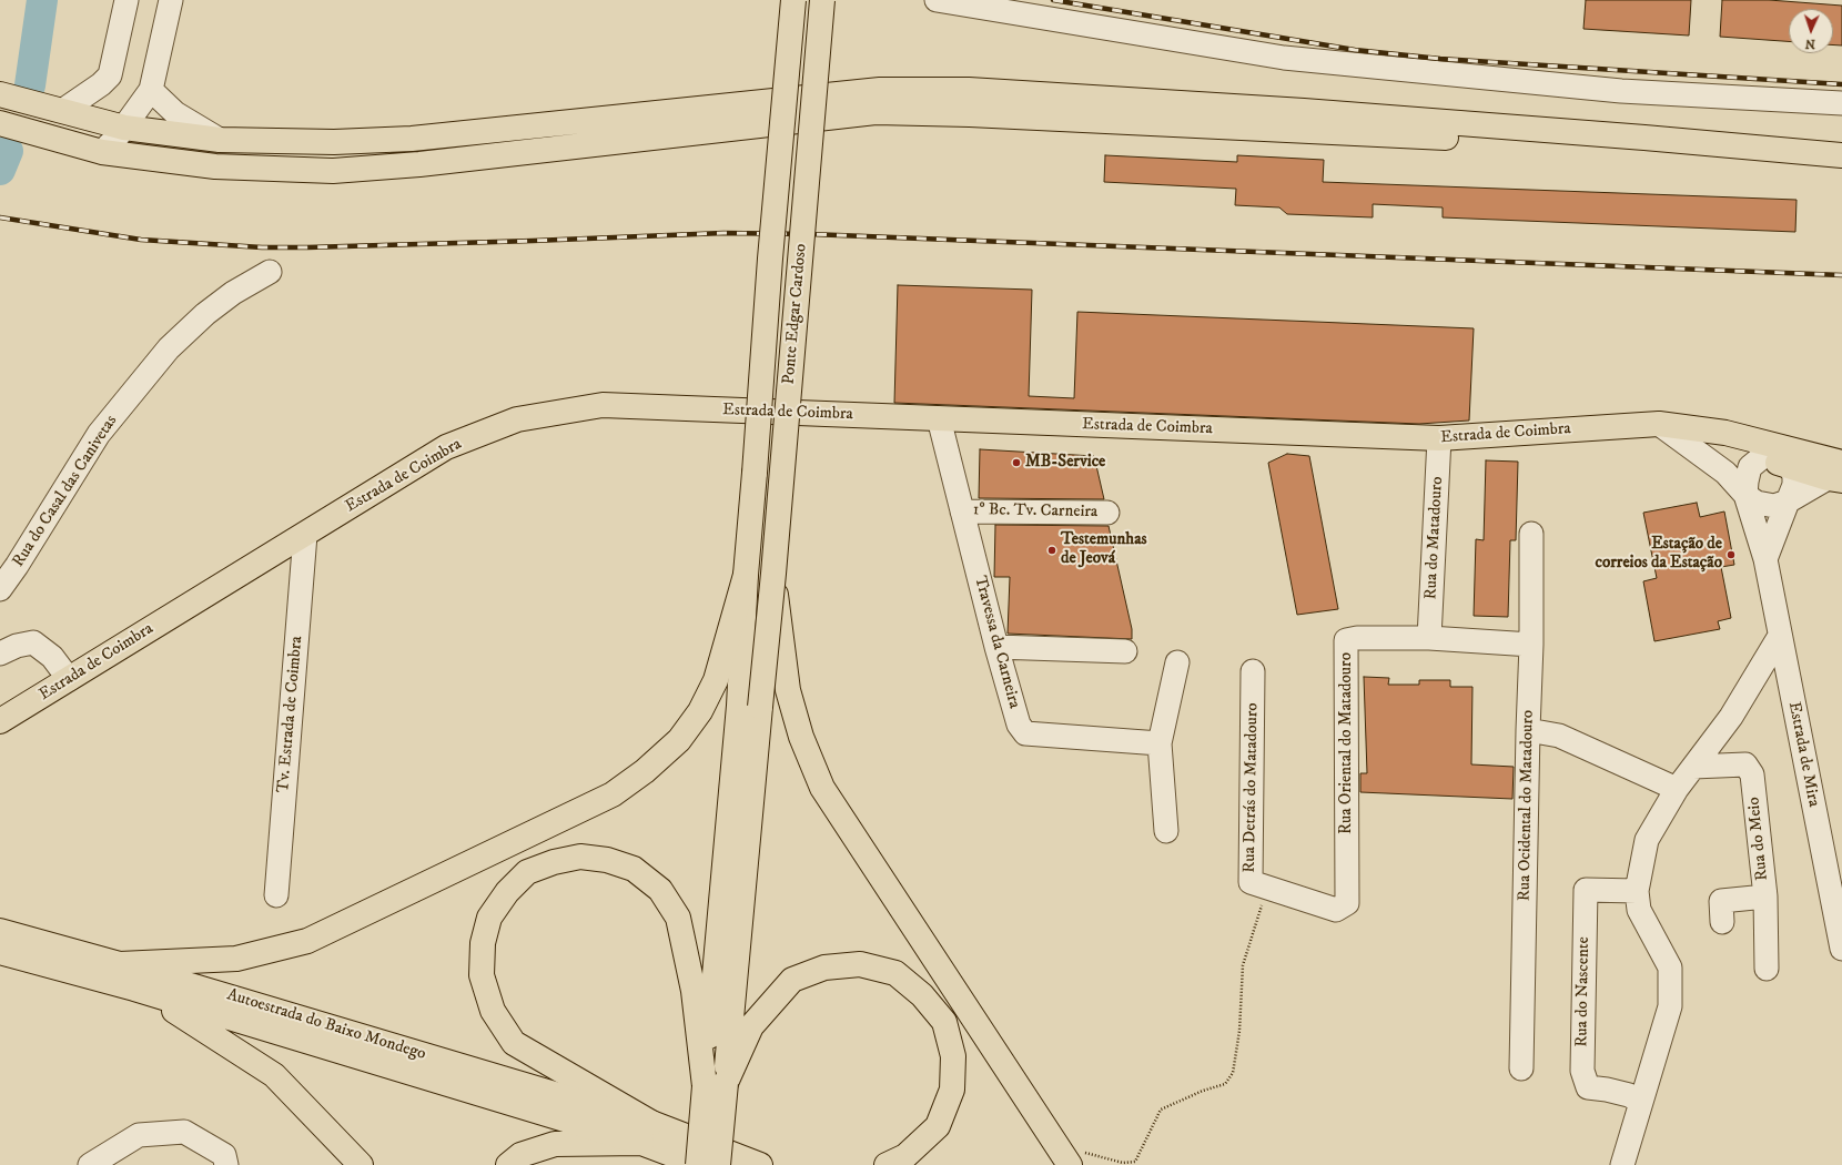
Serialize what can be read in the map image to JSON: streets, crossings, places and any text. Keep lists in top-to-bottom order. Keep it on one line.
{"streets":{"main road":["Ponte Edgar Cardoso","Estrada de Coimbra","Autoestrada do Baixo Mondego"],"street":["Rua do Casal das Canivetas","1º Bc. Tv. Carneira","Rua do Matadouro","Travessa da Carneira","Tv. Estrada de Coimbra","Rua Oriental do Matadouro","Estrada de Mira","Rua Detrás do Matadouro","Rua Ocidental do Matadouro","Rua do Meio","Rua do Nascente"]},"crossings":[["Estrada de Coimbra","Rua do Matadouro"],["Estrada de Coimbra","Travessa da Carneira"],["Estrada de Coimbra","Tv. Estrada de Coimbra"],["Estrada de Coimbra","Estrada de Mira"],["1º Bc. Tv. Carneira","Travessa da Carneira"],["Rua do Matadouro","Rua Oriental do Matadouro"],["Rua Oriental do Matadouro","Rua Detrás do Matadouro"]],"places":["MB-Service","Testemunhas de Jeová","Estação de correios da Estação"],"north":"bottom"}
